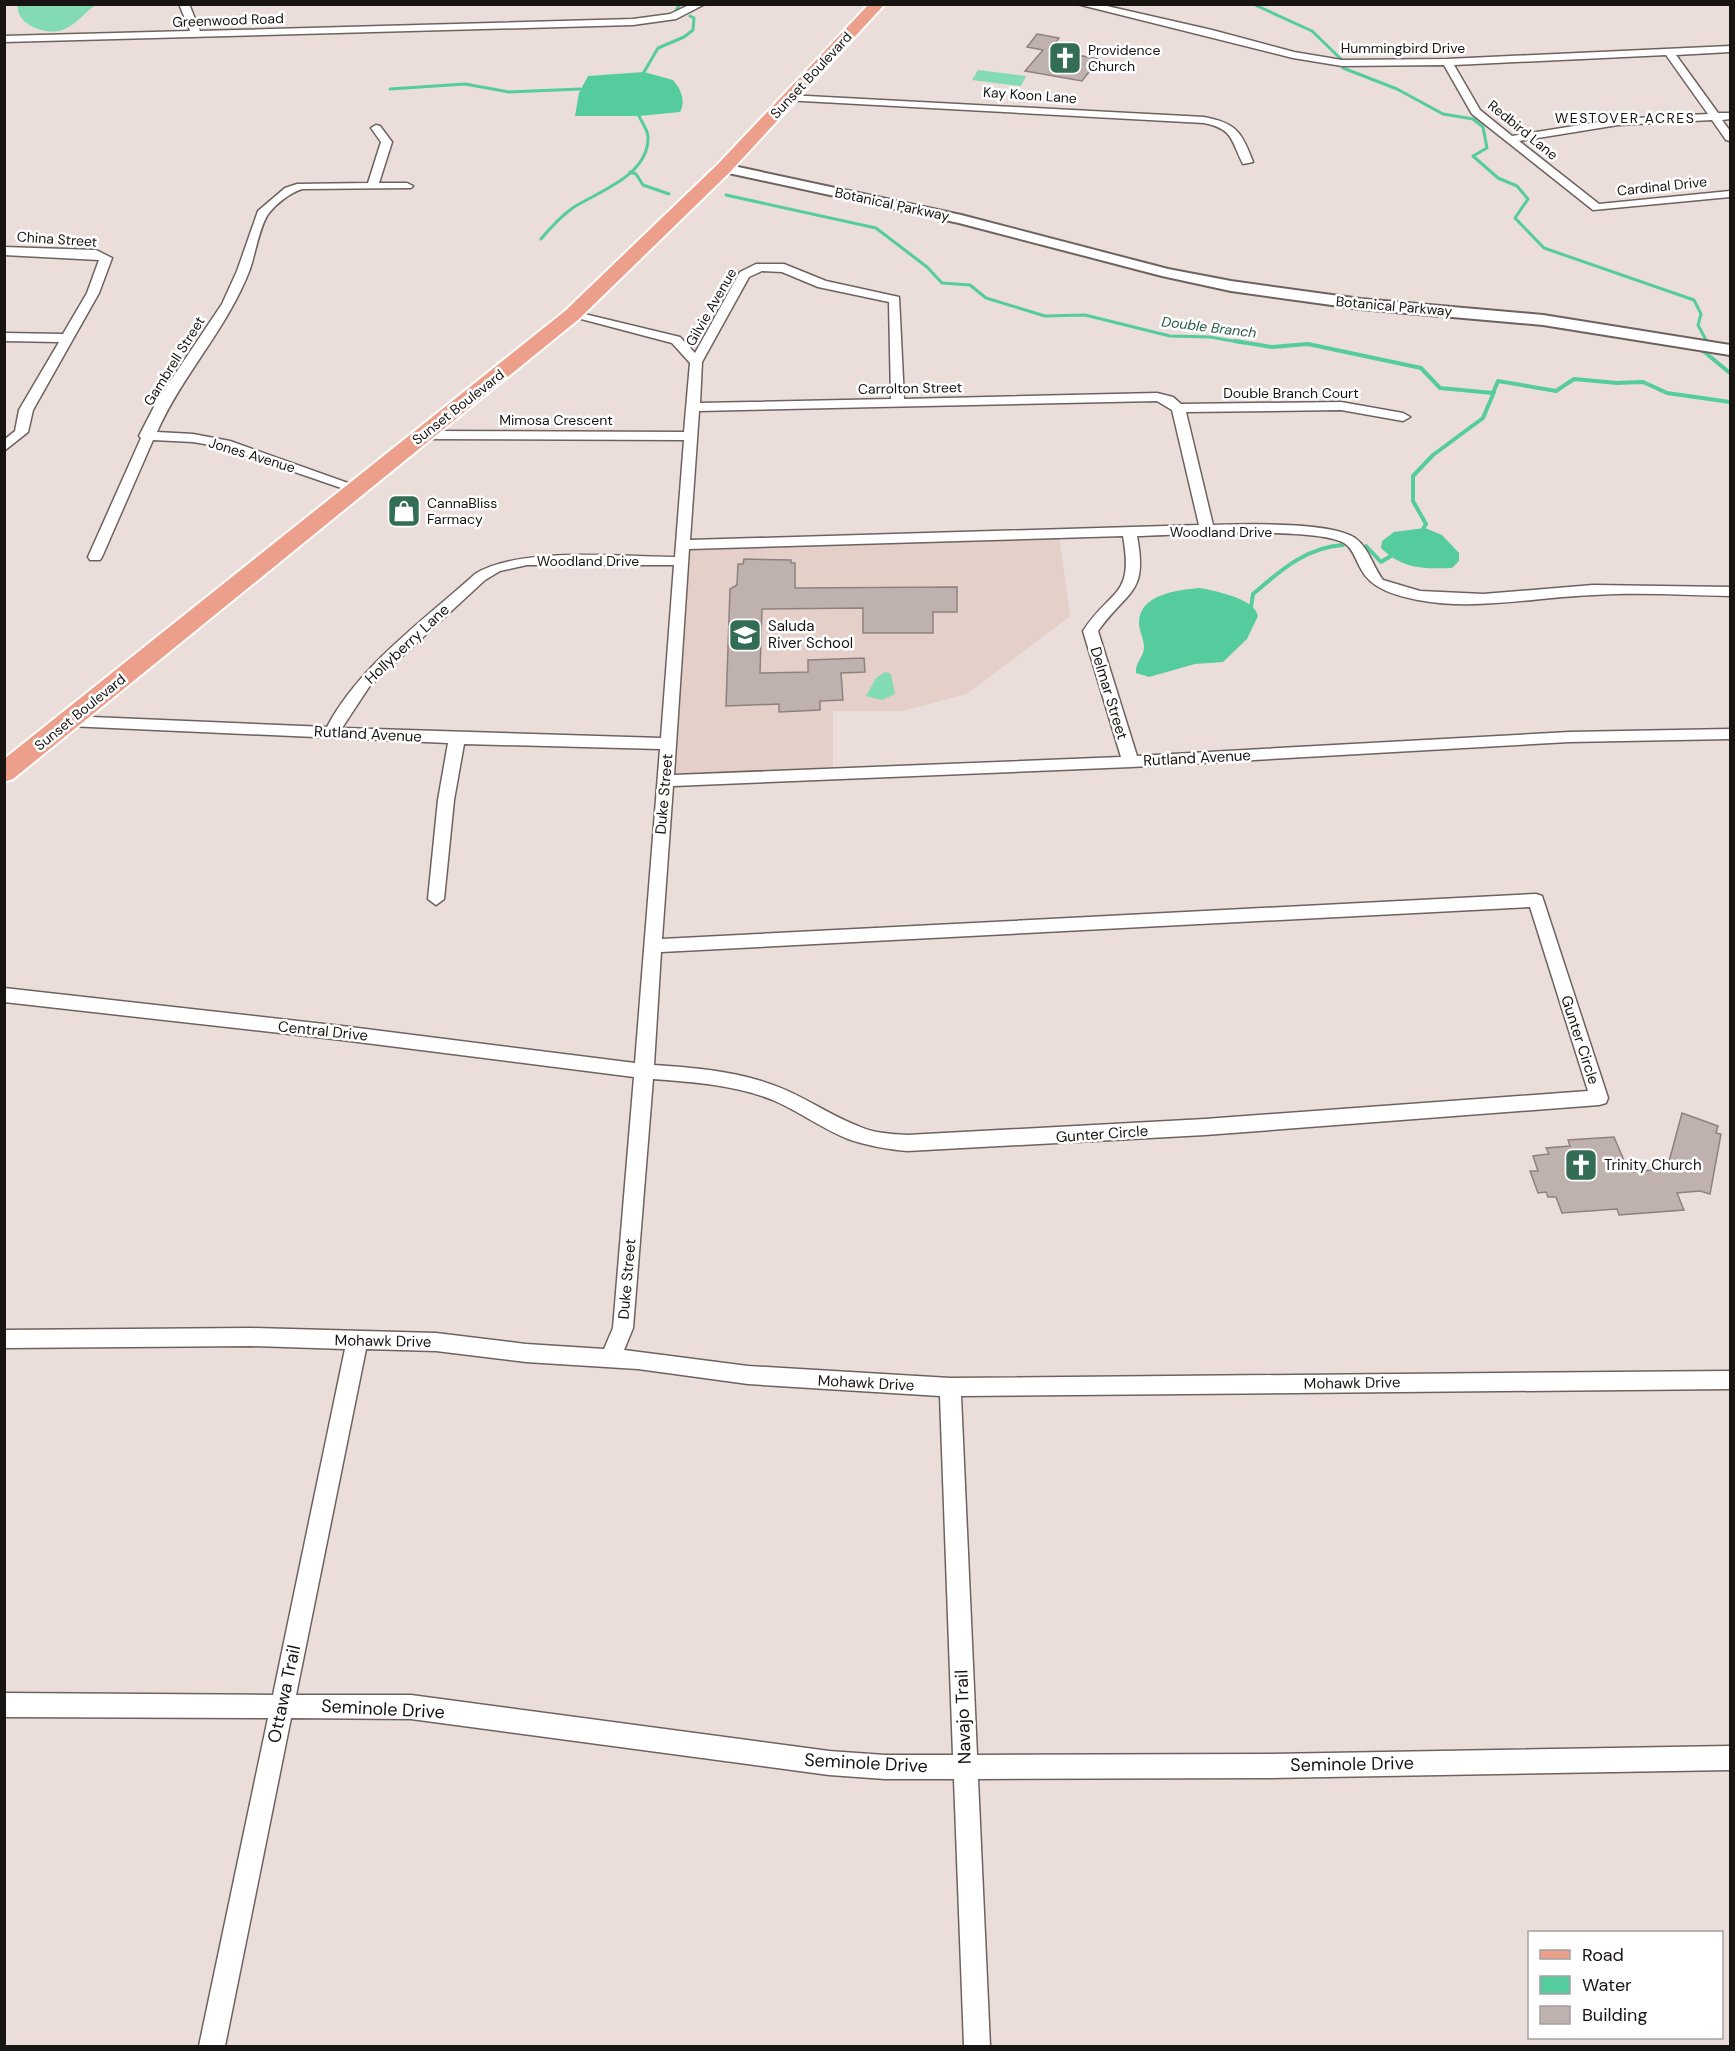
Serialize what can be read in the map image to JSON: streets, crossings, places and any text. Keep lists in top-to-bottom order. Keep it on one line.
{"streets":{"main road":["Sunset Boulevard"],"street":["Greenwood Road","Hummingbird Drive","Kay Koon Lane","Redbird Lane","Cardinal Drive","Botanical Parkway","China Street","Gilvie Avenue","Gambrell Street","Carrolton Street","Double Branch Court","Mimosa Crescent","Jones Avenue","Woodland Drive","Hollyberry Lane","Delmar Street","Rutland Avenue","Duke Street","Central Drive","Gunter Circle","Mohawk Drive","Ottawa Trail","Seminole Drive","Navajo Trail"]},"crossings":[["Hummingbird Drive","Redbird Lane"],["Sunset Boulevard","Kay Koon Lane"],["Sunset Boulevard","Botanical Parkway"],["Sunset Boulevard","Mimosa Crescent"],["Sunset Boulevard","Jones Avenue"],["Sunset Boulevard","Rutland Avenue"],["Redbird Lane","Cardinal Drive"],["Gilvie Avenue","Carrolton Street"],["Gilvie Avenue","Duke Street"],["Gambrell Street","Jones Avenue"],["Carrolton Street","Double Branch Court"],["Carrolton Street","Duke Street"],["Mimosa Crescent","Duke Street"],["Woodland Drive","Hollyberry Lane"],["Woodland Drive","Delmar Street"],["Woodland Drive","Duke Street"],["Hollyberry Lane","Rutland Avenue"],["Delmar Street","Rutland Avenue"],["Rutland Avenue","Duke Street"],["Duke Street","Central Drive"],["Duke Street","Gunter Circle"],["Duke Street","Mohawk Drive"],["Central Drive","Gunter Circle"],["Mohawk Drive","Ottawa Trail"],["Mohawk Drive","Navajo Trail"],["Ottawa Trail","Seminole Drive"],["Seminole Drive","Navajo Trail"]],"districts":["WESTOVER ACRES"],"water":["Double Branch"],"places":{"church":["Providence Church","Trinity Church"],"shop":["CannaBliss Farmacy"],"school or university":["Saluda River School"]},"legend":["Road","Water","Building"]}
